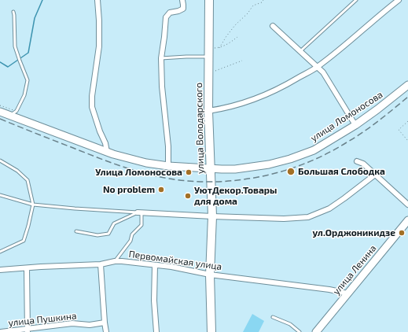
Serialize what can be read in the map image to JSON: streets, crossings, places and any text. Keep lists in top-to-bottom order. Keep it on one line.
{"streets":{"main road":["улица Ломоносова","улица Володарского","улица Ленина"],"street":["Первомайская улица","улица Пушкина"]},"crossings":[["улица Ломоносова","улица Володарского"],["улица Володарского","Первомайская улица"],["Первомайская улица","улица Ленина"]],"places":["Большая Слободка","Улица Ломоносова","No problem","УютДекор.Товары для дома","ул.Орджоникидзе"]}
